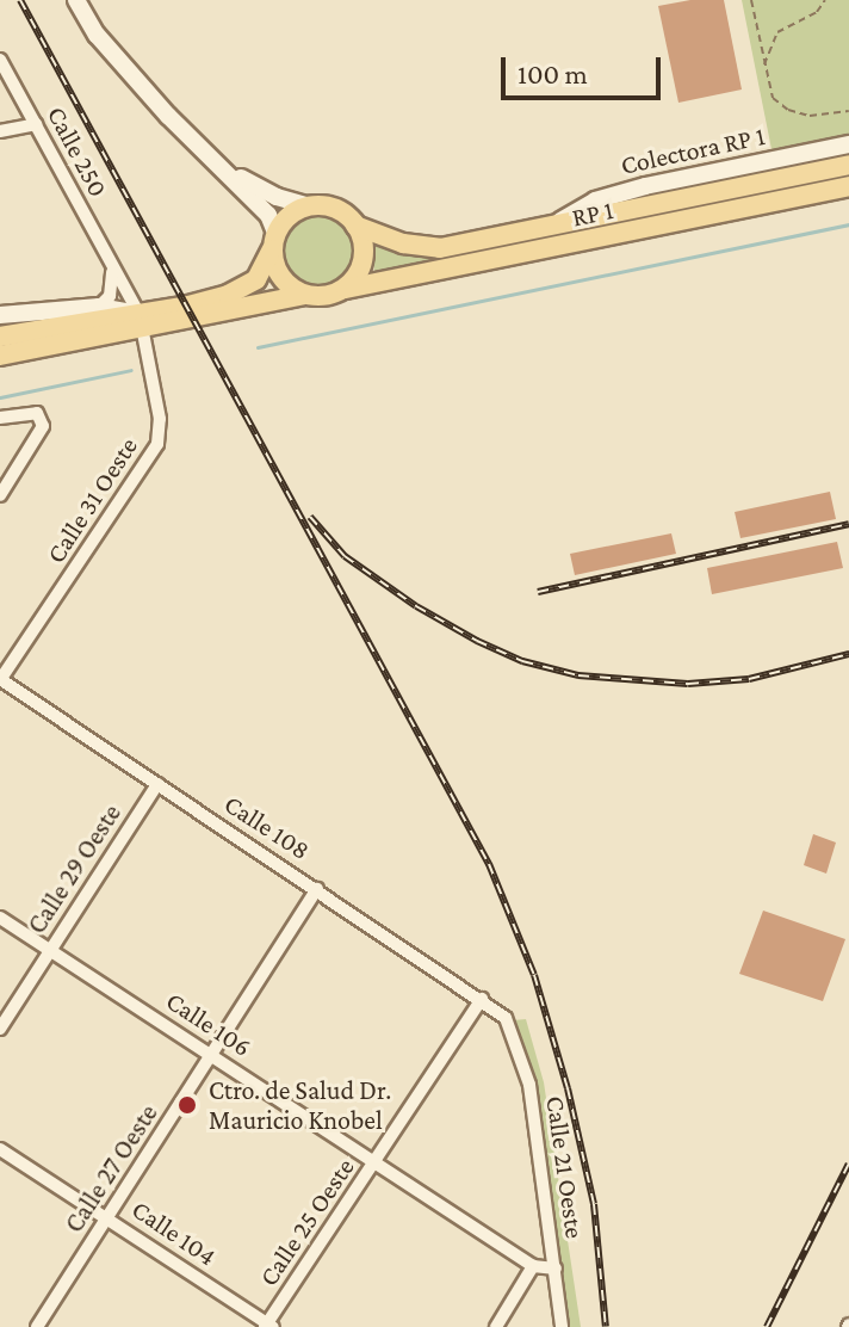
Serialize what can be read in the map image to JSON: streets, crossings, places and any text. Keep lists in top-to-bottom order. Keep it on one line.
{"streets":{"main road":["Colectora RP 1","RP 1"],"street":["Calle 250","Calle 31 Oeste","Calle 108","Calle 29 Oeste","Calle 106","Calle 21 Oeste","Calle 27 Oeste","Calle 25 Oeste","Calle 104"]},"crossings":[["Colectora RP 1","RP 1"],["Calle 250","Calle 31 Oeste"],["Calle 31 Oeste","Calle 108"],["Calle 108","Calle 29 Oeste"],["Calle 108","Calle 21 Oeste"],["Calle 108","Calle 27 Oeste"],["Calle 108","Calle 25 Oeste"],["Calle 29 Oeste","Calle 106"],["Calle 106","Calle 27 Oeste"],["Calle 106","Calle 25 Oeste"],["Calle 27 Oeste","Calle 104"],["Calle 25 Oeste","Calle 104"]],"places":["Ctro. de Salud Dr. Mauricio Knobel"],"scale_bar":"100 m"}
